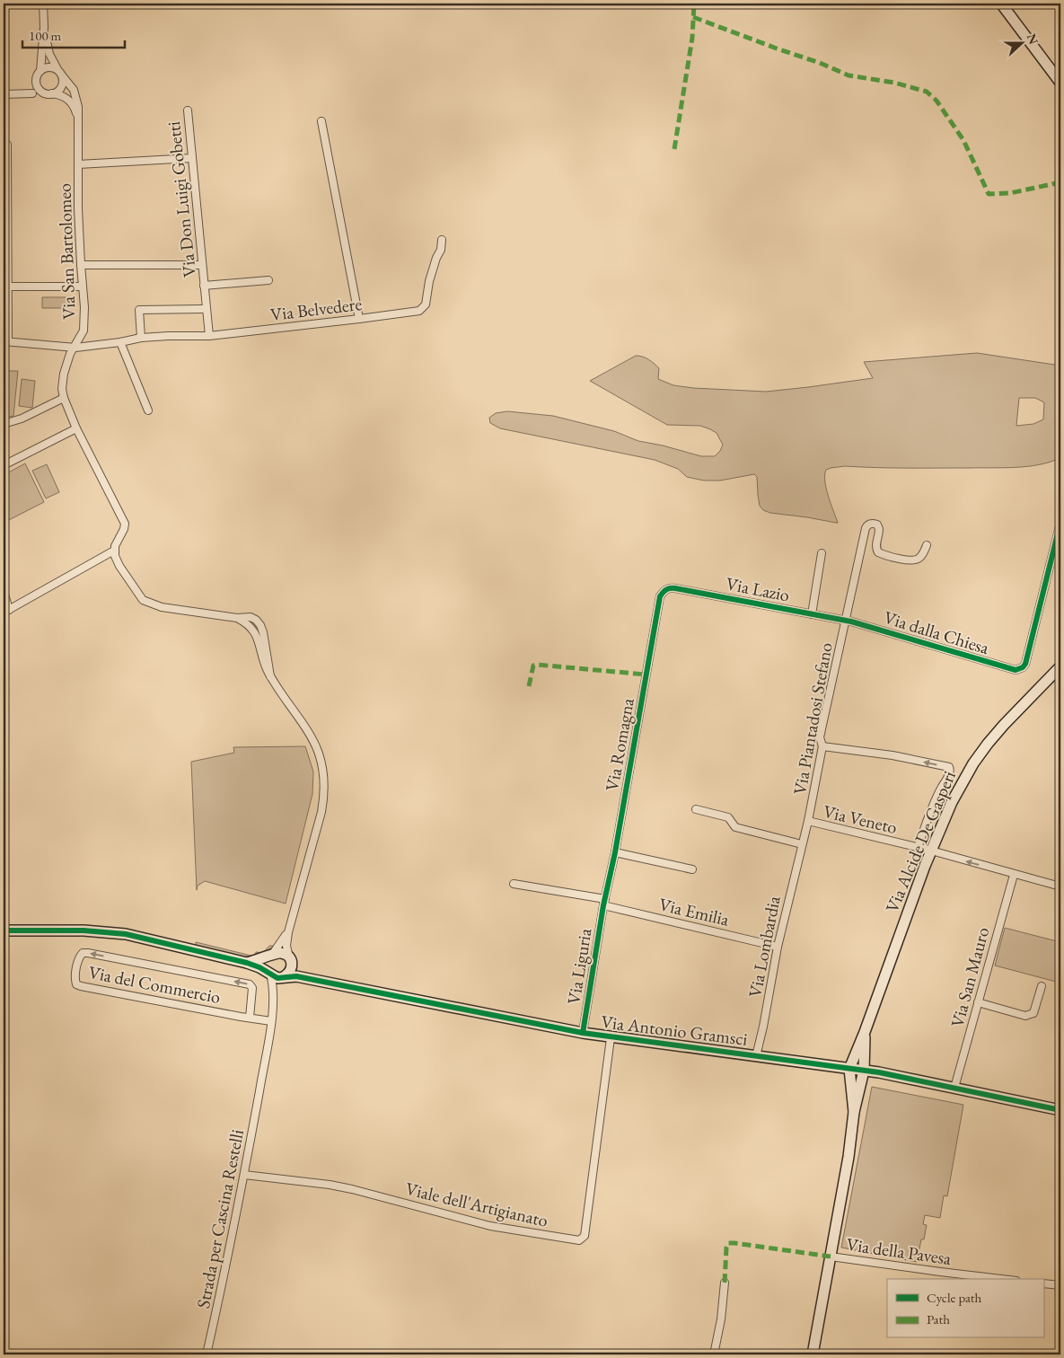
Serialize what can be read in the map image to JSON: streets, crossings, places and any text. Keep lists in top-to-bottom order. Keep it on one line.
{"streets":{"street":["Via Don Luigi Gobetti","Via San Bartolomeo","Via Belvedere","Via Lazio","Via dalla Chiesa","Via Piantadosi Stefano","Via Romagna","Via Veneto","Via Alcide De Gasperi","Via Emilia","Via Lombardia","Via Liguria","Via San Mauro","Via del Commercio","Via Antonio Gramsci","Viale dell'Artigianato","Strada per Cascina Restelli","Via della Pavesa"]},"crossings":[["Via Don Luigi Gobetti","Via Belvedere"],["Via San Bartolomeo","Via Belvedere"],["Via Lazio","Via dalla Chiesa"],["Via Lazio","Via Piantadosi Stefano"],["Via Lazio","Via Romagna"],["Via dalla Chiesa","Via Piantadosi Stefano"],["Via Piantadosi Stefano","Via Veneto"],["Via Piantadosi Stefano","Via Lombardia"],["Via Romagna","Via Emilia"],["Via Romagna","Via Liguria"],["Via Veneto","Via Alcide De Gasperi"],["Via Veneto","Via Lombardia"],["Via Veneto","Via San Mauro"],["Via Alcide De Gasperi","Via Antonio Gramsci"],["Via Emilia","Via Lombardia"],["Via Emilia","Via Liguria"],["Via Lombardia","Via Antonio Gramsci"],["Via Liguria","Via Antonio Gramsci"],["Via San Mauro","Via Antonio Gramsci"],["Via del Commercio","Strada per Cascina Restelli"],["Via Antonio Gramsci","Viale dell'Artigianato"],["Viale dell'Artigianato","Strada per Cascina Restelli"]],"legend":["Cycle path","Path"],"scale_bar":"100 m","north":"right"}
